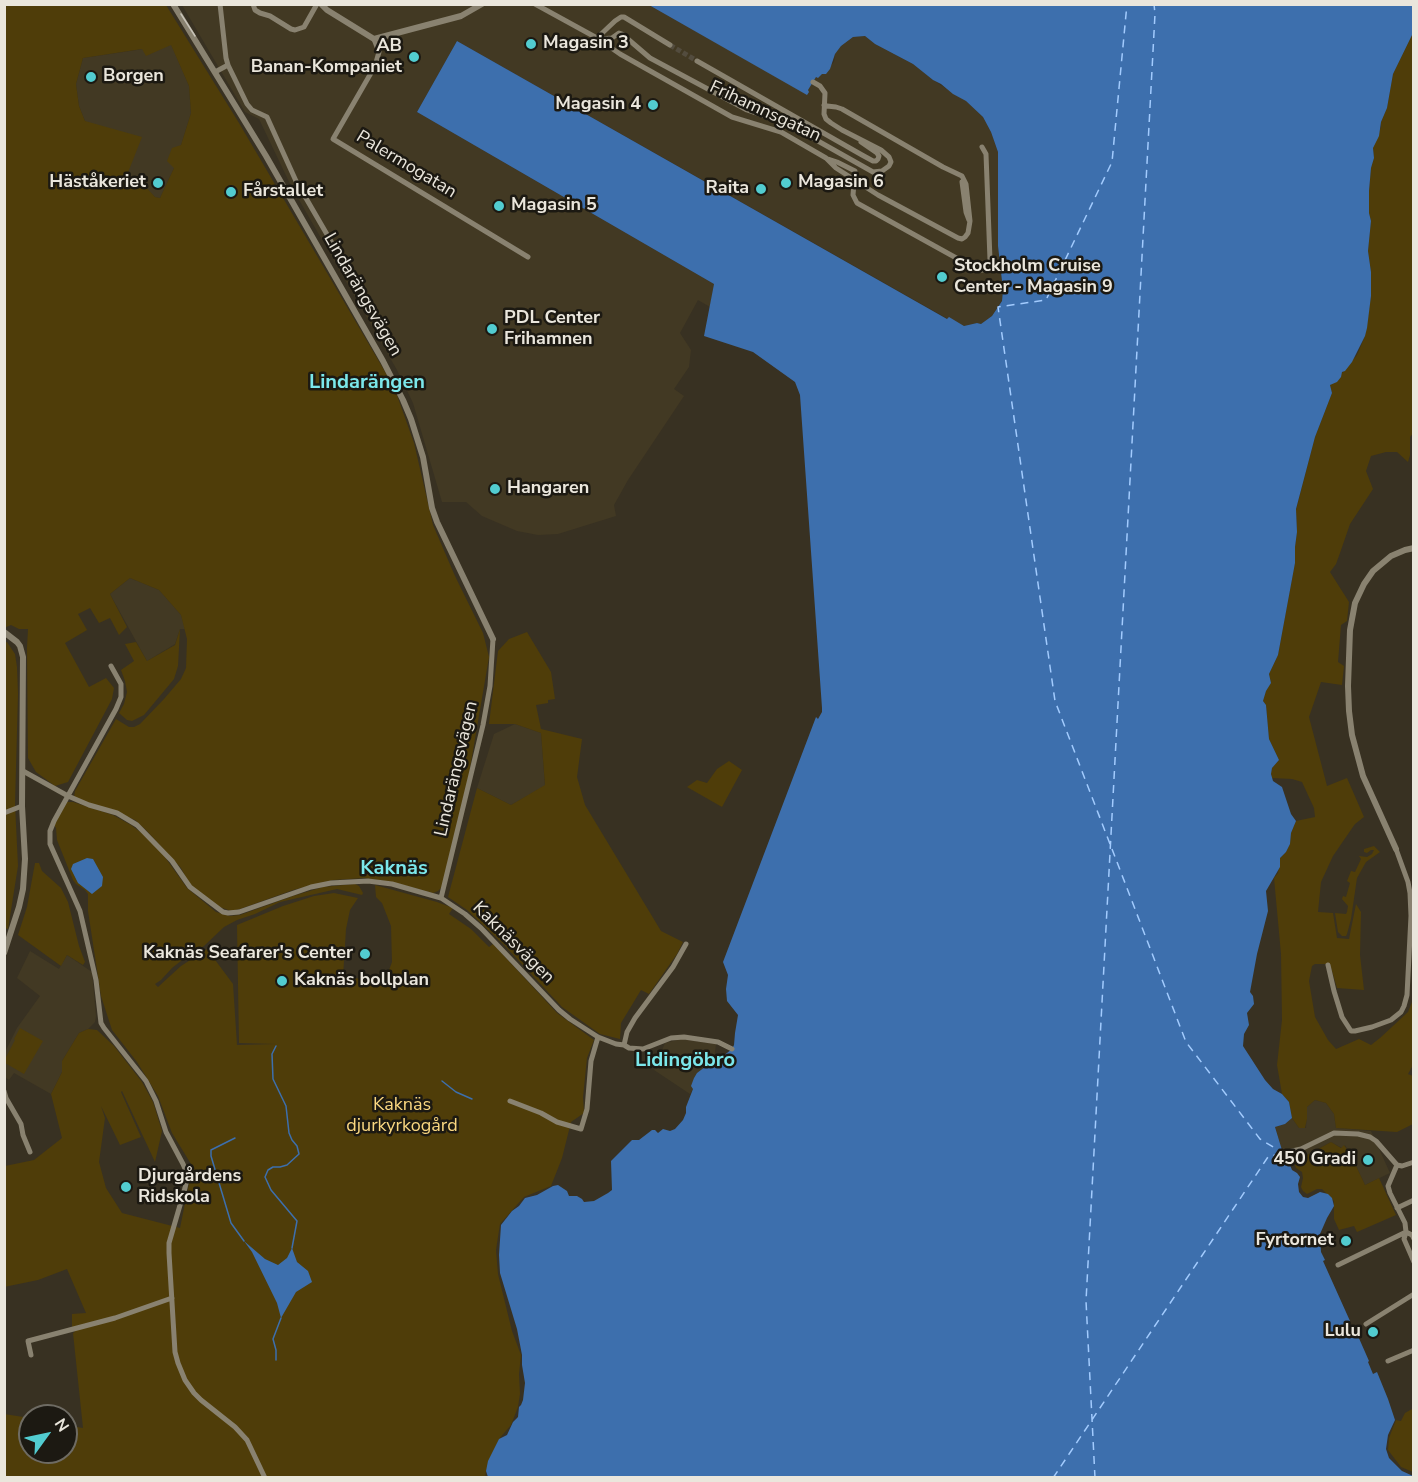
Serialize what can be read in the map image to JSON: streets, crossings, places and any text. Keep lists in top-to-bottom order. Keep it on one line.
{"streets":{"street":["Frihamnsgatan","Palermogatan","Lindarängsvägen","Kaknäsvägen"]},"crossings":[["Lindarängsvägen","Kaknäsvägen"]],"districts":["Lindarängen","Kaknäs","Lidingöbro"],"parks":["Kaknäs djurkyrkogård"],"places":["Magasin 3","AB Banan-Kompaniet","Borgen","Magasin 4","Häståkeriet","Magasin 6","Raita","Fårstallet","Magasin 5","Stockholm Cruise Center - Magasin 9","PDL Center Frihamnen","Hangaren","Kaknäs Seafarer's Center","Kaknäs bollplan","450 Gradi","Djurgårdens Ridskola","Fyrtornet","Lulu"],"north":"top right"}
